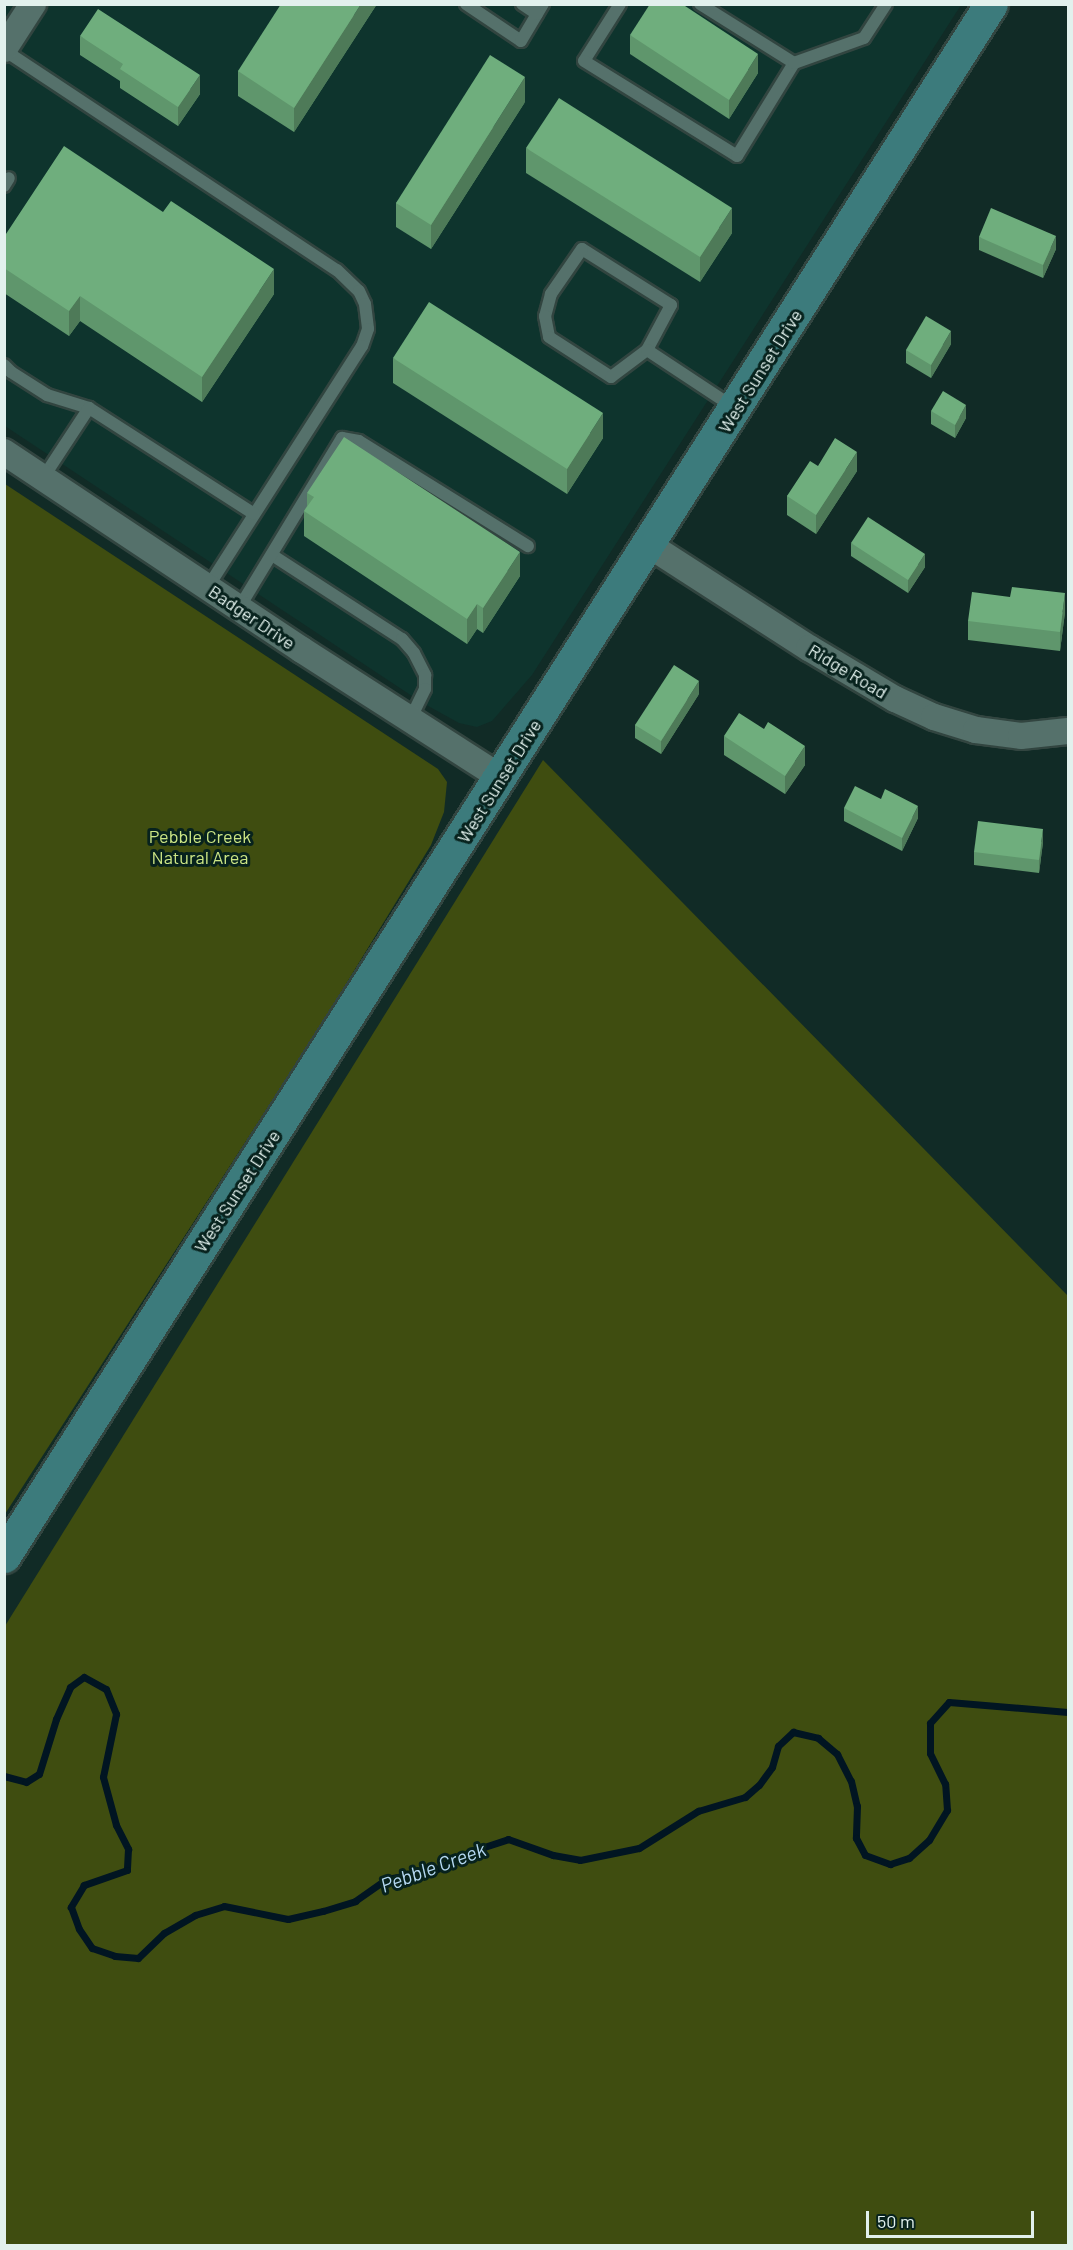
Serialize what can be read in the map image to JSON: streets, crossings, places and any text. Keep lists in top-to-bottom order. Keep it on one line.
{"streets":{"main road":["West Sunset Drive"],"street":["Badger Drive","Ridge Road"]},"crossings":[["West Sunset Drive","Badger Drive"],["West Sunset Drive","Ridge Road"]],"water":["Pebble Creek"],"parks":["Pebble Creek Natural Area"],"scale_bar":"50 m"}
